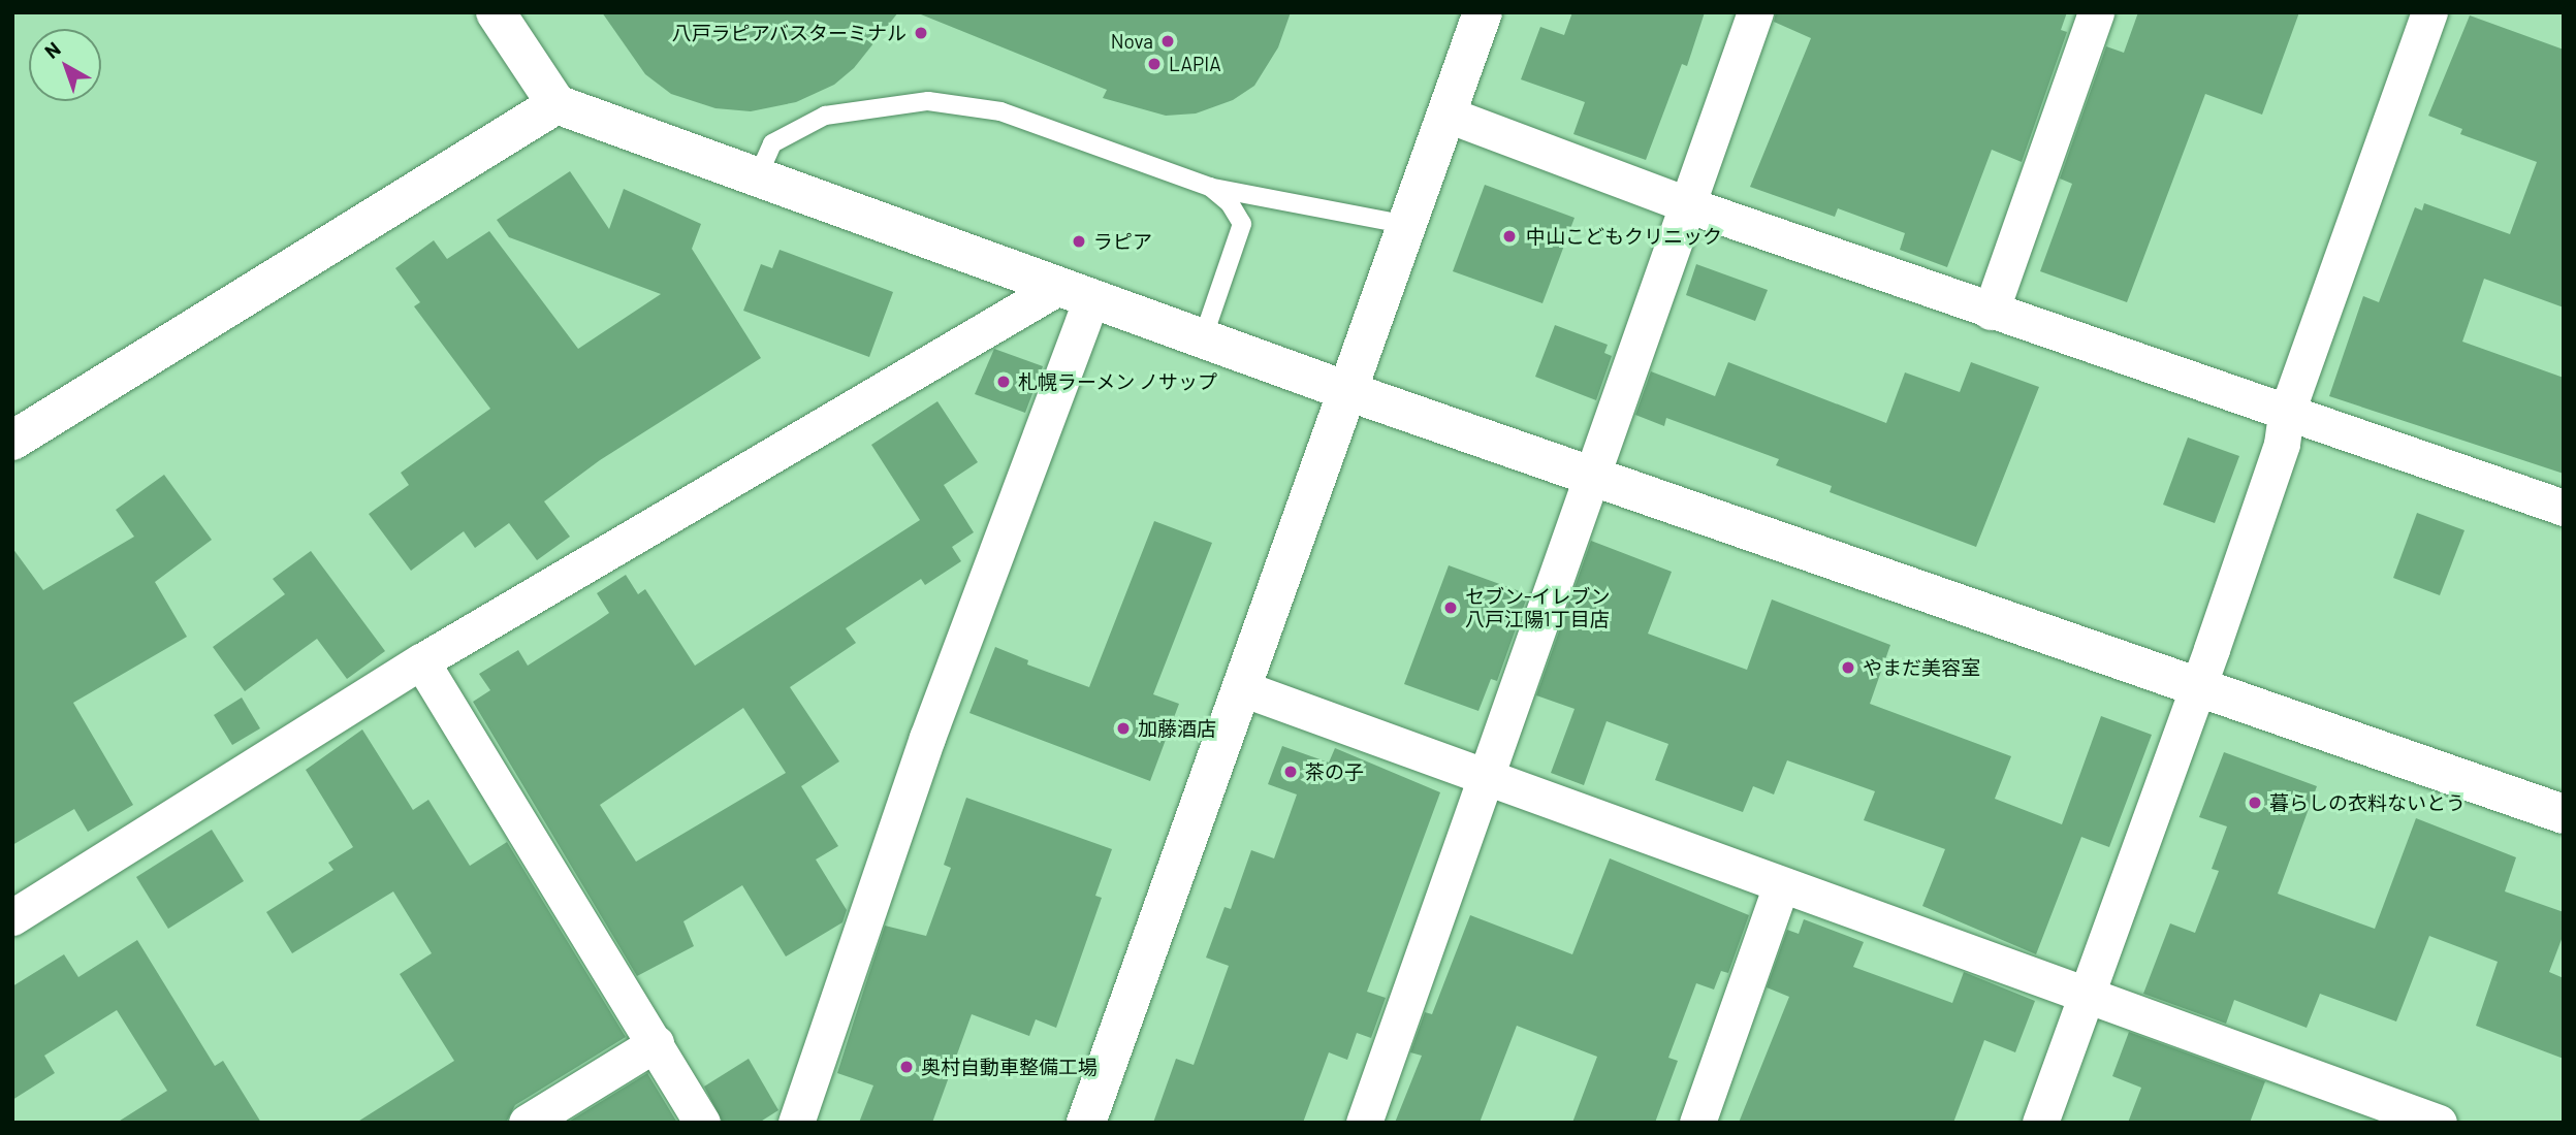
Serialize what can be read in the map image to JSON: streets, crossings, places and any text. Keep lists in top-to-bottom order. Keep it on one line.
{"places":["八戸ラピアバスターミナル","Nova","LAPIA","中山こどもクリニック","ラピア","札幌ラーメン ノサップ","セブン-イレブン 八戸江陽1丁目店","やまだ美容室","加藤酒店","茶の子","暮らしの衣料ないとう","奥村自動車整備工場"],"north":"top left"}
